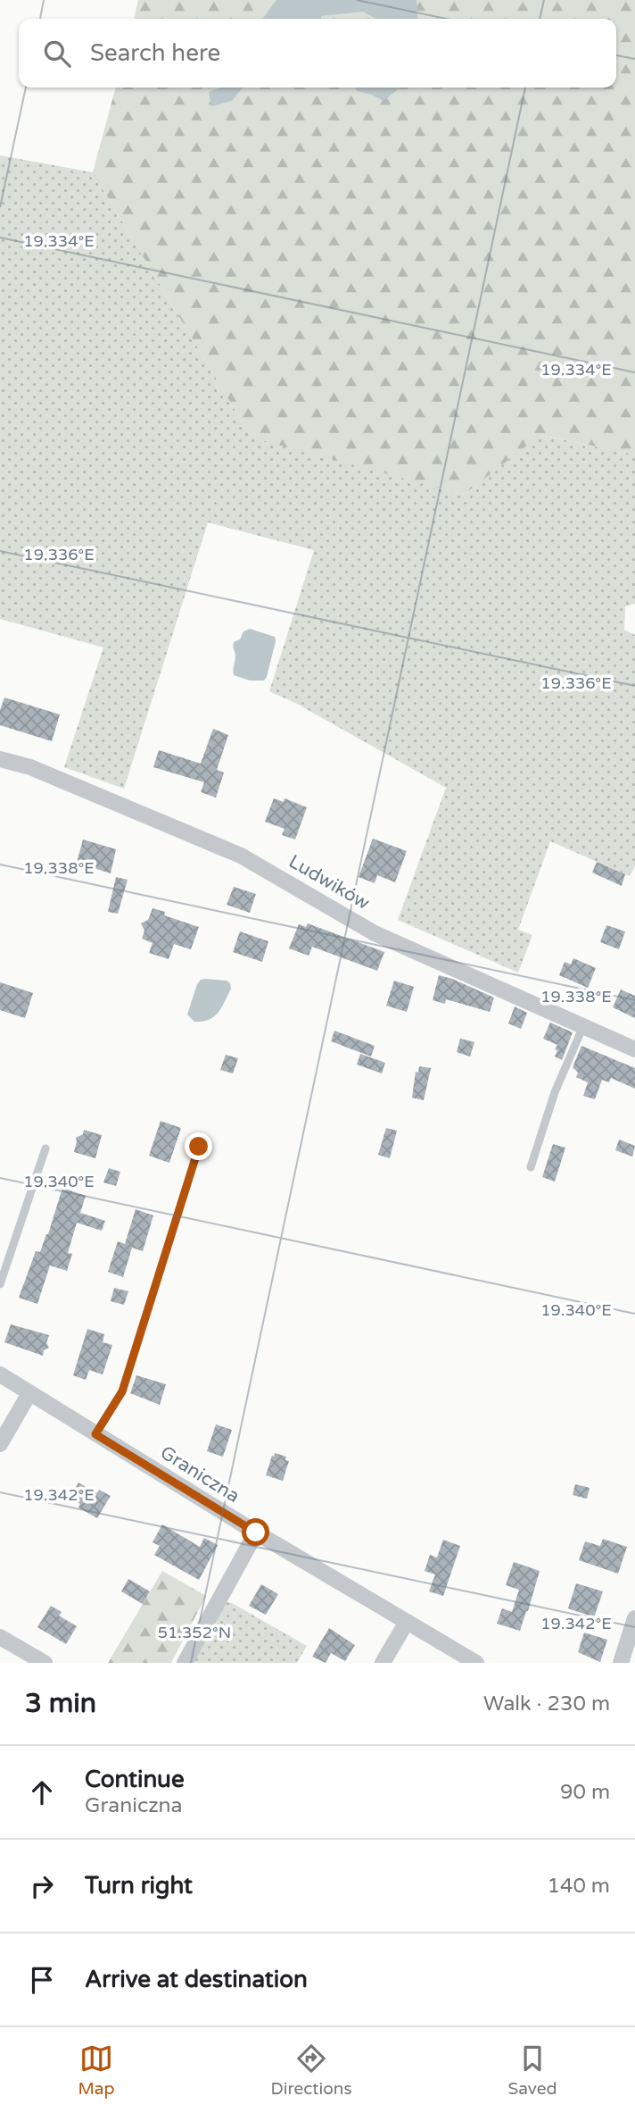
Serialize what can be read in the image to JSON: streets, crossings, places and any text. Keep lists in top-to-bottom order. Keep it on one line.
{"streets":{"street":["Ludwików","Graniczna"]},"page":{"search":"Search here","heading":["3 min","Walk · 230 m"],"list":[["Continue","Graniczna","90 m"],["Turn right","140 m"],"Arrive at destination"],"nav":["Map","Directions","Saved"]},"coordinates":["19.334°E","19.336°E","19.338°E","19.340°E","19.342°E","51.352°N"]}
